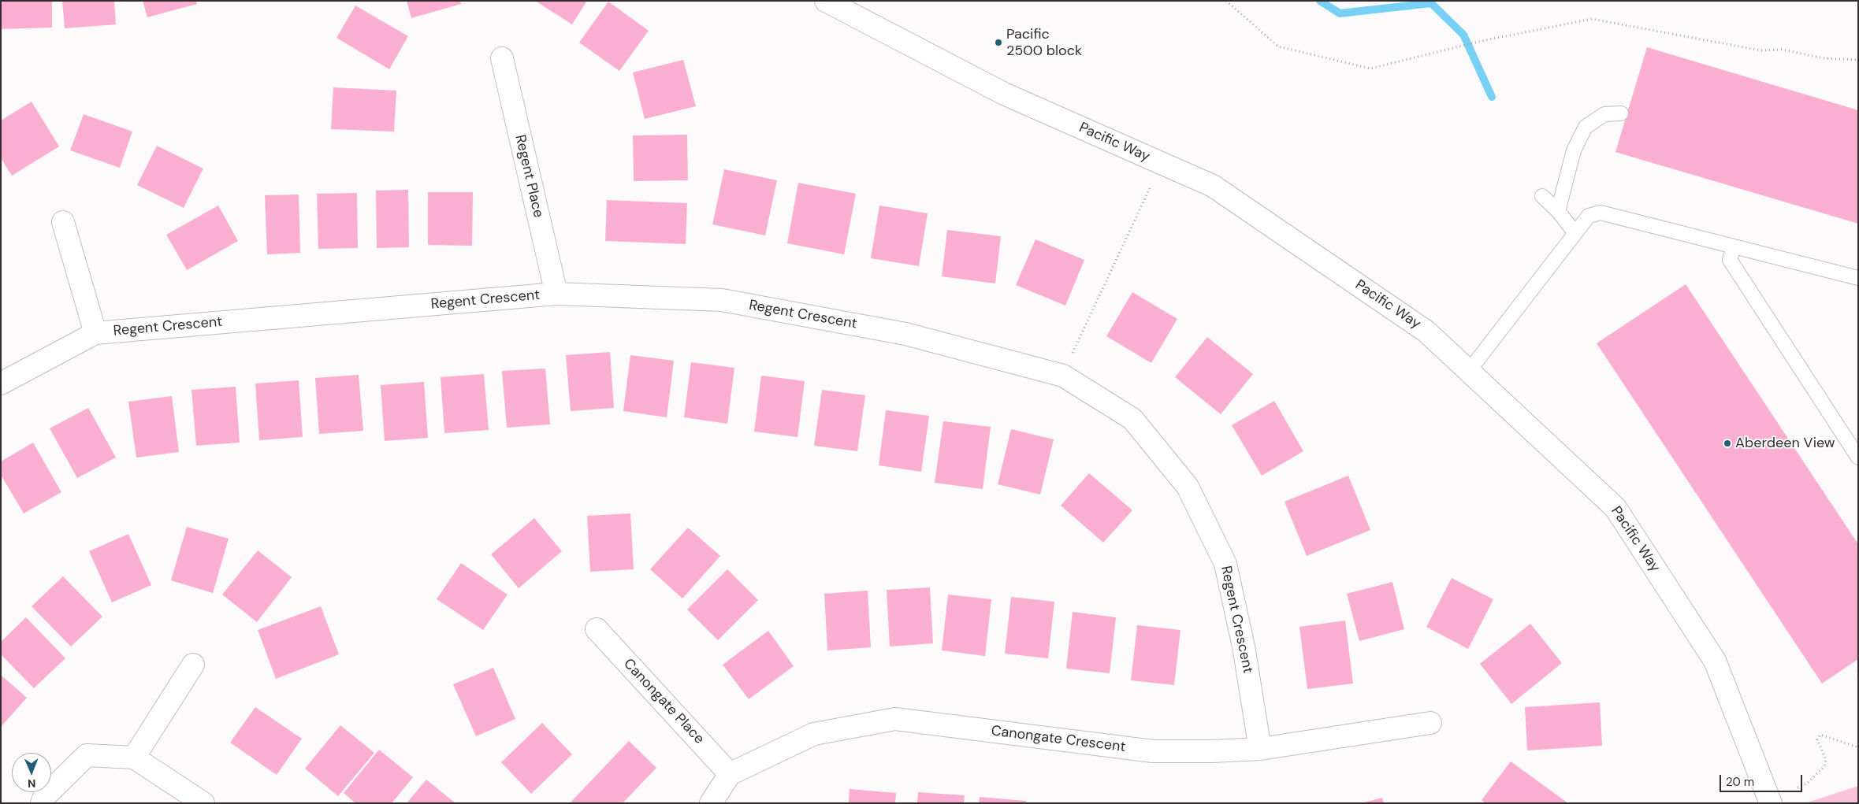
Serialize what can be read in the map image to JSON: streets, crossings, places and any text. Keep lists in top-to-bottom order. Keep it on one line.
{"streets":{"street":["Pacific Way","Regent Place","Regent Crescent","Canongate Place","Canongate Crescent"]},"crossings":[["Regent Place","Regent Crescent"],["Regent Crescent","Canongate Crescent"],["Canongate Place","Canongate Crescent"]],"places":["Pacific 2500 block","Aberdeen View"],"scale_bar":"20 m","north":"bottom"}
